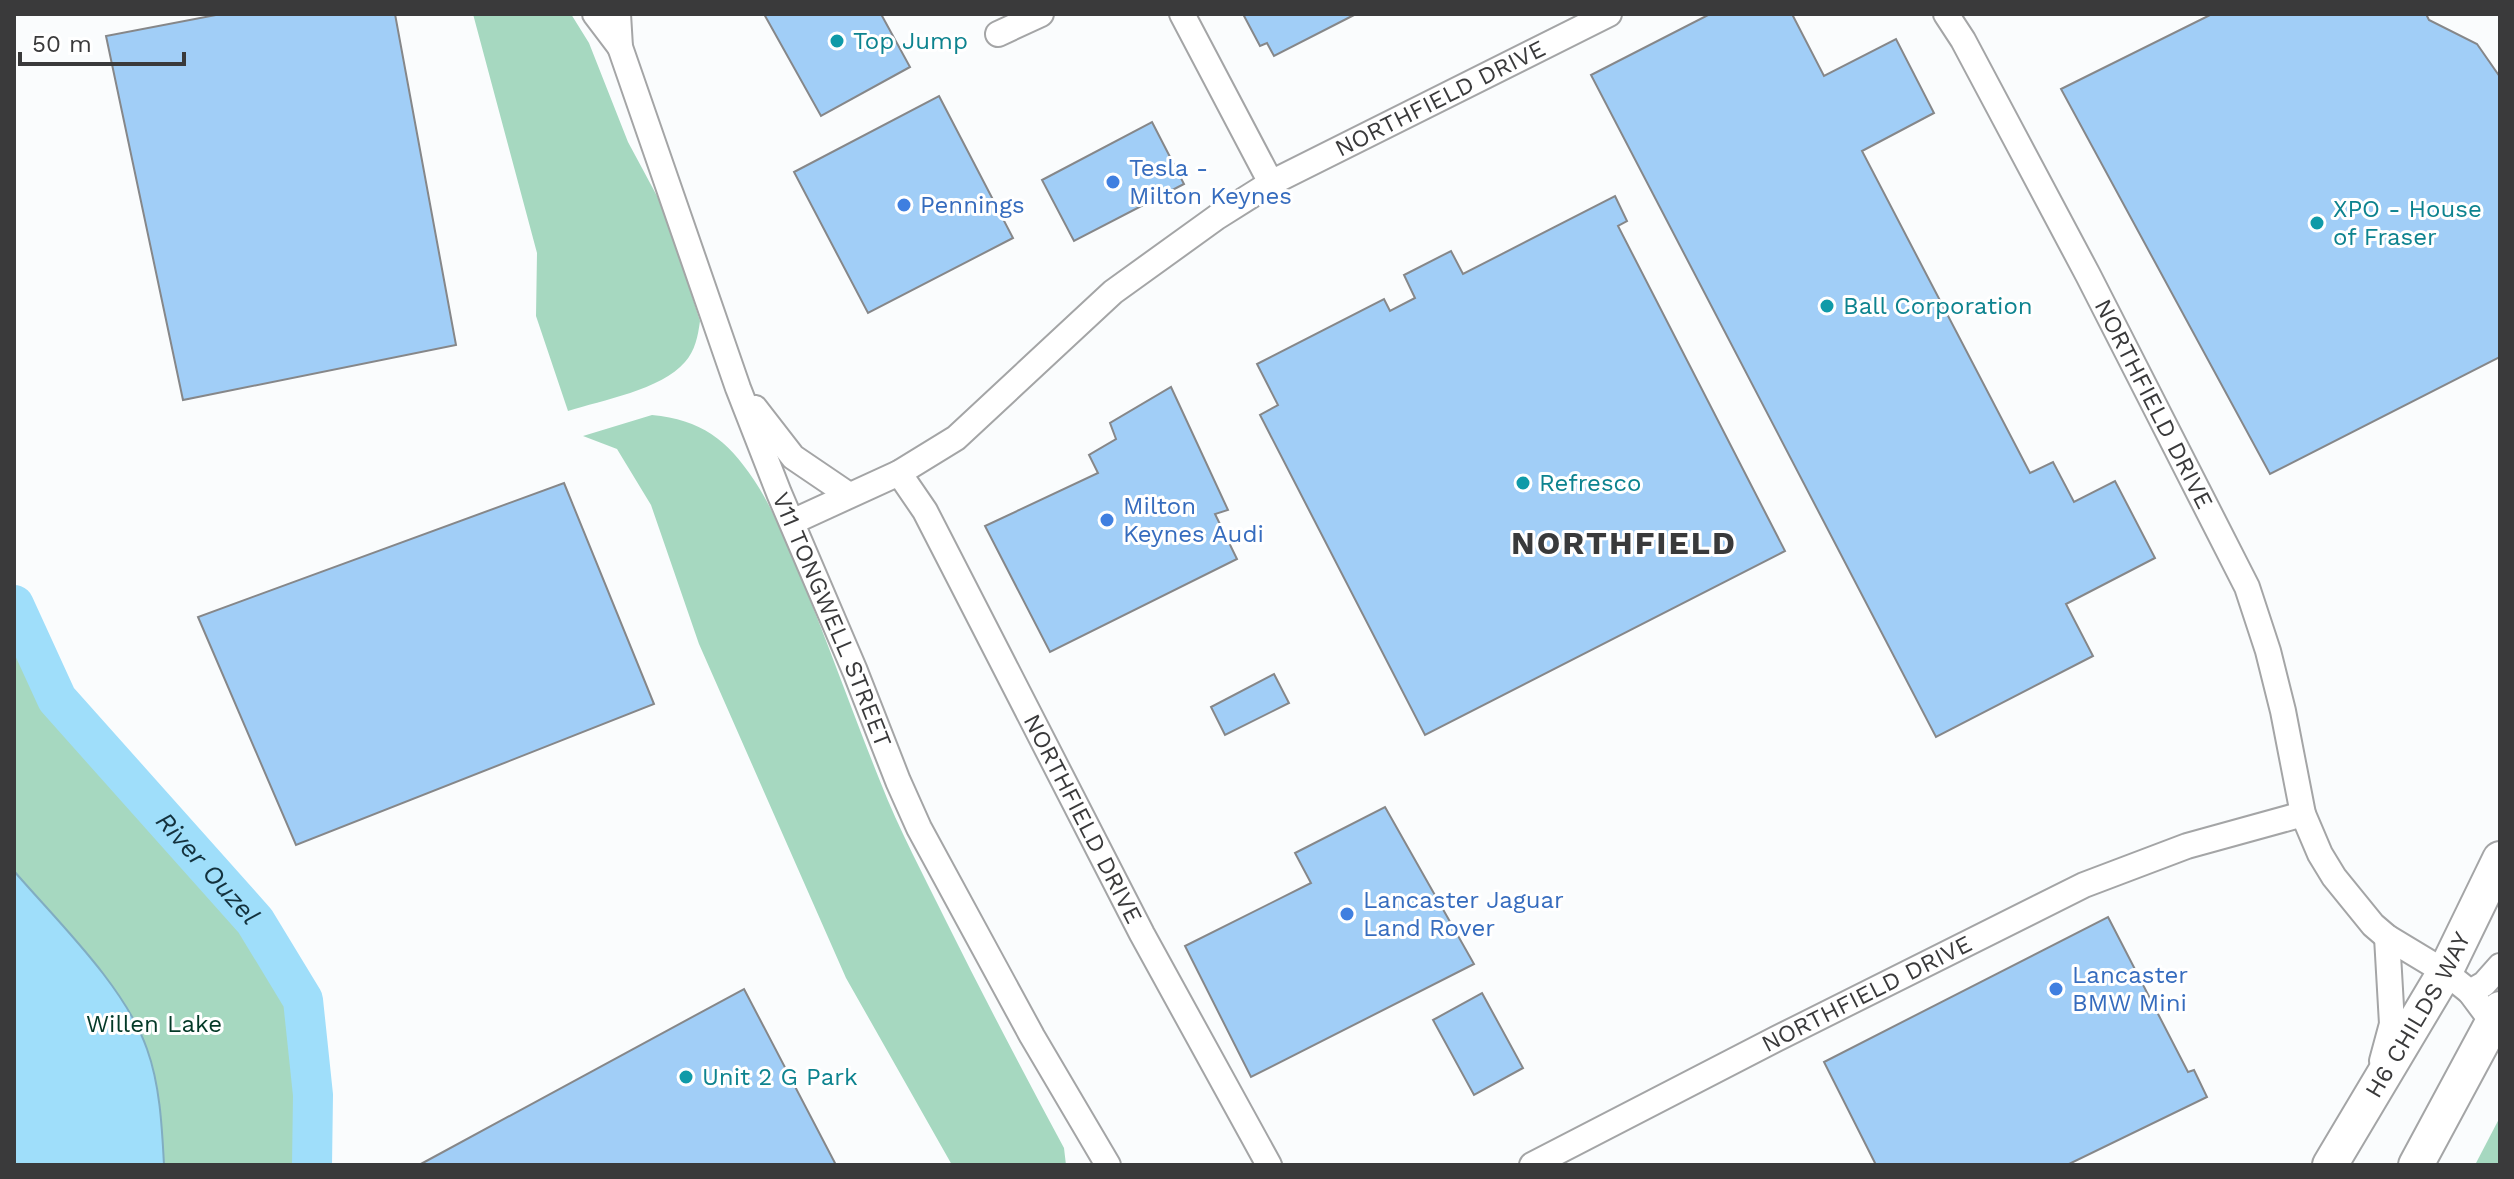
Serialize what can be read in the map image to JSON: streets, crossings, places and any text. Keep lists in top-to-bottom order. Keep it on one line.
{"streets":{"highway":["H6 CHILDS WAY"],"street":["NORTHFIELD DRIVE","V11 TONGWELL STREET"]},"crossings":[["NORTHFIELD DRIVE","V11 TONGWELL STREET"],["NORTHFIELD DRIVE","H6 CHILDS WAY"]],"districts":["NORTHFIELD"],"water":["River Ouzel"],"parks":["Willen Lake"],"places":["Top Jump","Tesla - Milton Keynes","Pennings","XPO - House of Fraser","Ball Corporation","Refresco","Milton Keynes Audi","Lancaster Jaguar Land Rover","Lancaster BMW Mini","Unit 2 G Park"],"scale_bar":"50 m"}
